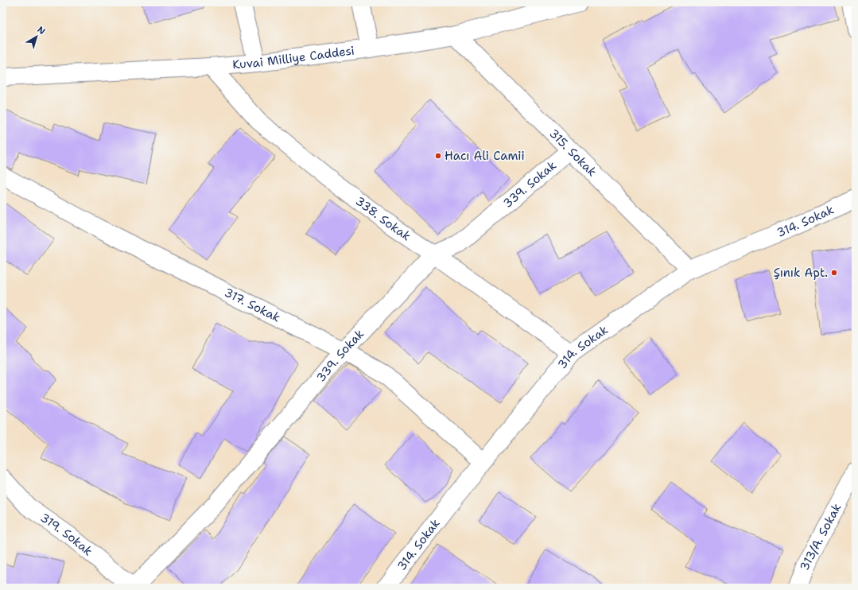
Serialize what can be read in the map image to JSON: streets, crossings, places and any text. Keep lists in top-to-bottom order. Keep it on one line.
{"streets":{"street":["Kuvai Milliye Caddesi","315. Sokak","339. Sokak","338. Sokak","314. Sokak","317. Sokak","319. Sokak","313/A. Sokak"]},"crossings":[["Kuvai Milliye Caddesi","315. Sokak"],["Kuvai Milliye Caddesi","338. Sokak"],["315. Sokak","339. Sokak"],["315. Sokak","314. Sokak"],["339. Sokak","338. Sokak"],["339. Sokak","317. Sokak"],["339. Sokak","319. Sokak"],["338. Sokak","314. Sokak"],["314. Sokak","317. Sokak"]],"places":["Hacı Ali Camii","Şınık Apt."],"north":"top right"}
